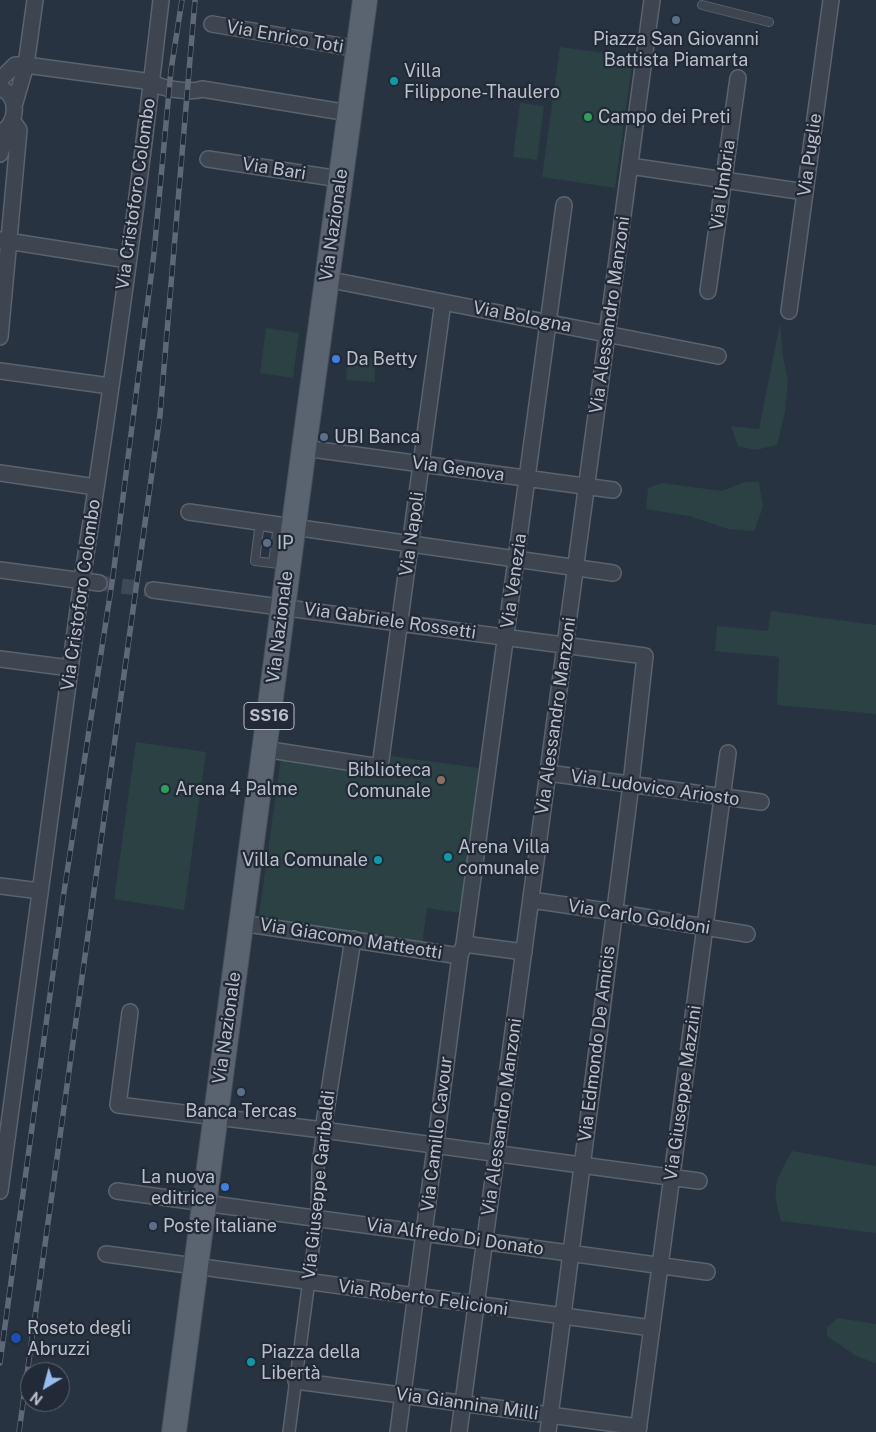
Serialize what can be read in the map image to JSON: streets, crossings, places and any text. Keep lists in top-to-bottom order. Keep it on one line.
{"streets":{"main road":["Via Nazionale","SS16"],"street":["Via Enrico Toti","Via Puglie","Via Bari","Via Umbria","Via Cristoforo Colombo","Via Alessandro Manzoni","Via Bologna","Via Genova","Via Napoli","Via Venezia","Via Gabriele Rossetti","Via Ludovico Ariosto","Via Carlo Goldoni","Via Giacomo Matteotti","Via Edmondo De Amicis","Via Giuseppe Mazzini","Via Camillo Cavour","Via Giuseppe Garibaldi","Via Alfredo Di Donato","Via Roberto Felicioni","Via Giannina Milli"]},"crossings":[["Via Enrico Toti","Via Nazionale"],["Via Bari","Via Nazionale"],["Via Nazionale","Via Bologna"],["Via Nazionale","Via Genova"],["Via Nazionale","Via Napoli"],["Via Nazionale","Via Gabriele Rossetti"],["Via Nazionale","Via Giacomo Matteotti"],["Via Nazionale","Via Alfredo Di Donato"],["Via Nazionale","Via Roberto Felicioni"],["Via Alessandro Manzoni","Via Bologna"],["Via Alessandro Manzoni","Via Genova"],["Via Alessandro Manzoni","Via Gabriele Rossetti"],["Via Alessandro Manzoni","Via Ludovico Ariosto"],["Via Alessandro Manzoni","Via Carlo Goldoni"],["Via Alessandro Manzoni","Via Giacomo Matteotti"],["Via Alessandro Manzoni","Via Alfredo Di Donato"],["Via Alessandro Manzoni","Via Roberto Felicioni"],["Via Alessandro Manzoni","Via Giannina Milli"],["Via Bologna","Via Napoli"],["Via Bologna","Via Venezia"],["Via Genova","Via Napoli"],["Via Genova","Via Venezia"],["Via Napoli","Via Gabriele Rossetti"],["Via Venezia","Via Gabriele Rossetti"],["Via Venezia","Via Giacomo Matteotti"],["Via Venezia","Via Camillo Cavour"],["Via Gabriele Rossetti","Via Edmondo De Amicis"],["Via Ludovico Ariosto","Via Edmondo De Amicis"],["Via Ludovico Ariosto","Via Giuseppe Mazzini"],["Via Carlo Goldoni","Via Edmondo De Amicis"],["Via Carlo Goldoni","Via Giuseppe Mazzini"],["Via Giacomo Matteotti","Via Camillo Cavour"],["Via Giacomo Matteotti","Via Giuseppe Garibaldi"],["Via Edmondo De Amicis","Via Alfredo Di Donato"],["Via Edmondo De Amicis","Via Roberto Felicioni"],["Via Edmondo De Amicis","Via Giannina Milli"],["Via Giuseppe Mazzini","Via Alfredo Di Donato"],["Via Giuseppe Mazzini","Via Roberto Felicioni"],["Via Giuseppe Mazzini","Via Giannina Milli"],["Via Camillo Cavour","Via Alfredo Di Donato"],["Via Camillo Cavour","Via Roberto Felicioni"],["Via Camillo Cavour","Via Giannina Milli"],["Via Giuseppe Garibaldi","Via Alfredo Di Donato"],["Via Giuseppe Garibaldi","Via Roberto Felicioni"],["Via Giuseppe Garibaldi","Via Giannina Milli"]],"places":["Piazza San Giovanni Battista Piamarta","Villa Filippone-Thaulero","Campo dei Preti","Da Betty","UBI Banca","IP","Biblioteca Comunale","Arena 4 Palme","Arena Villa comunale","Villa Comunale","Banca Tercas","La nuova editrice","Poste Italiane","Roseto degli Abruzzi","Piazza della Libertà"],"north":"bottom left"}
